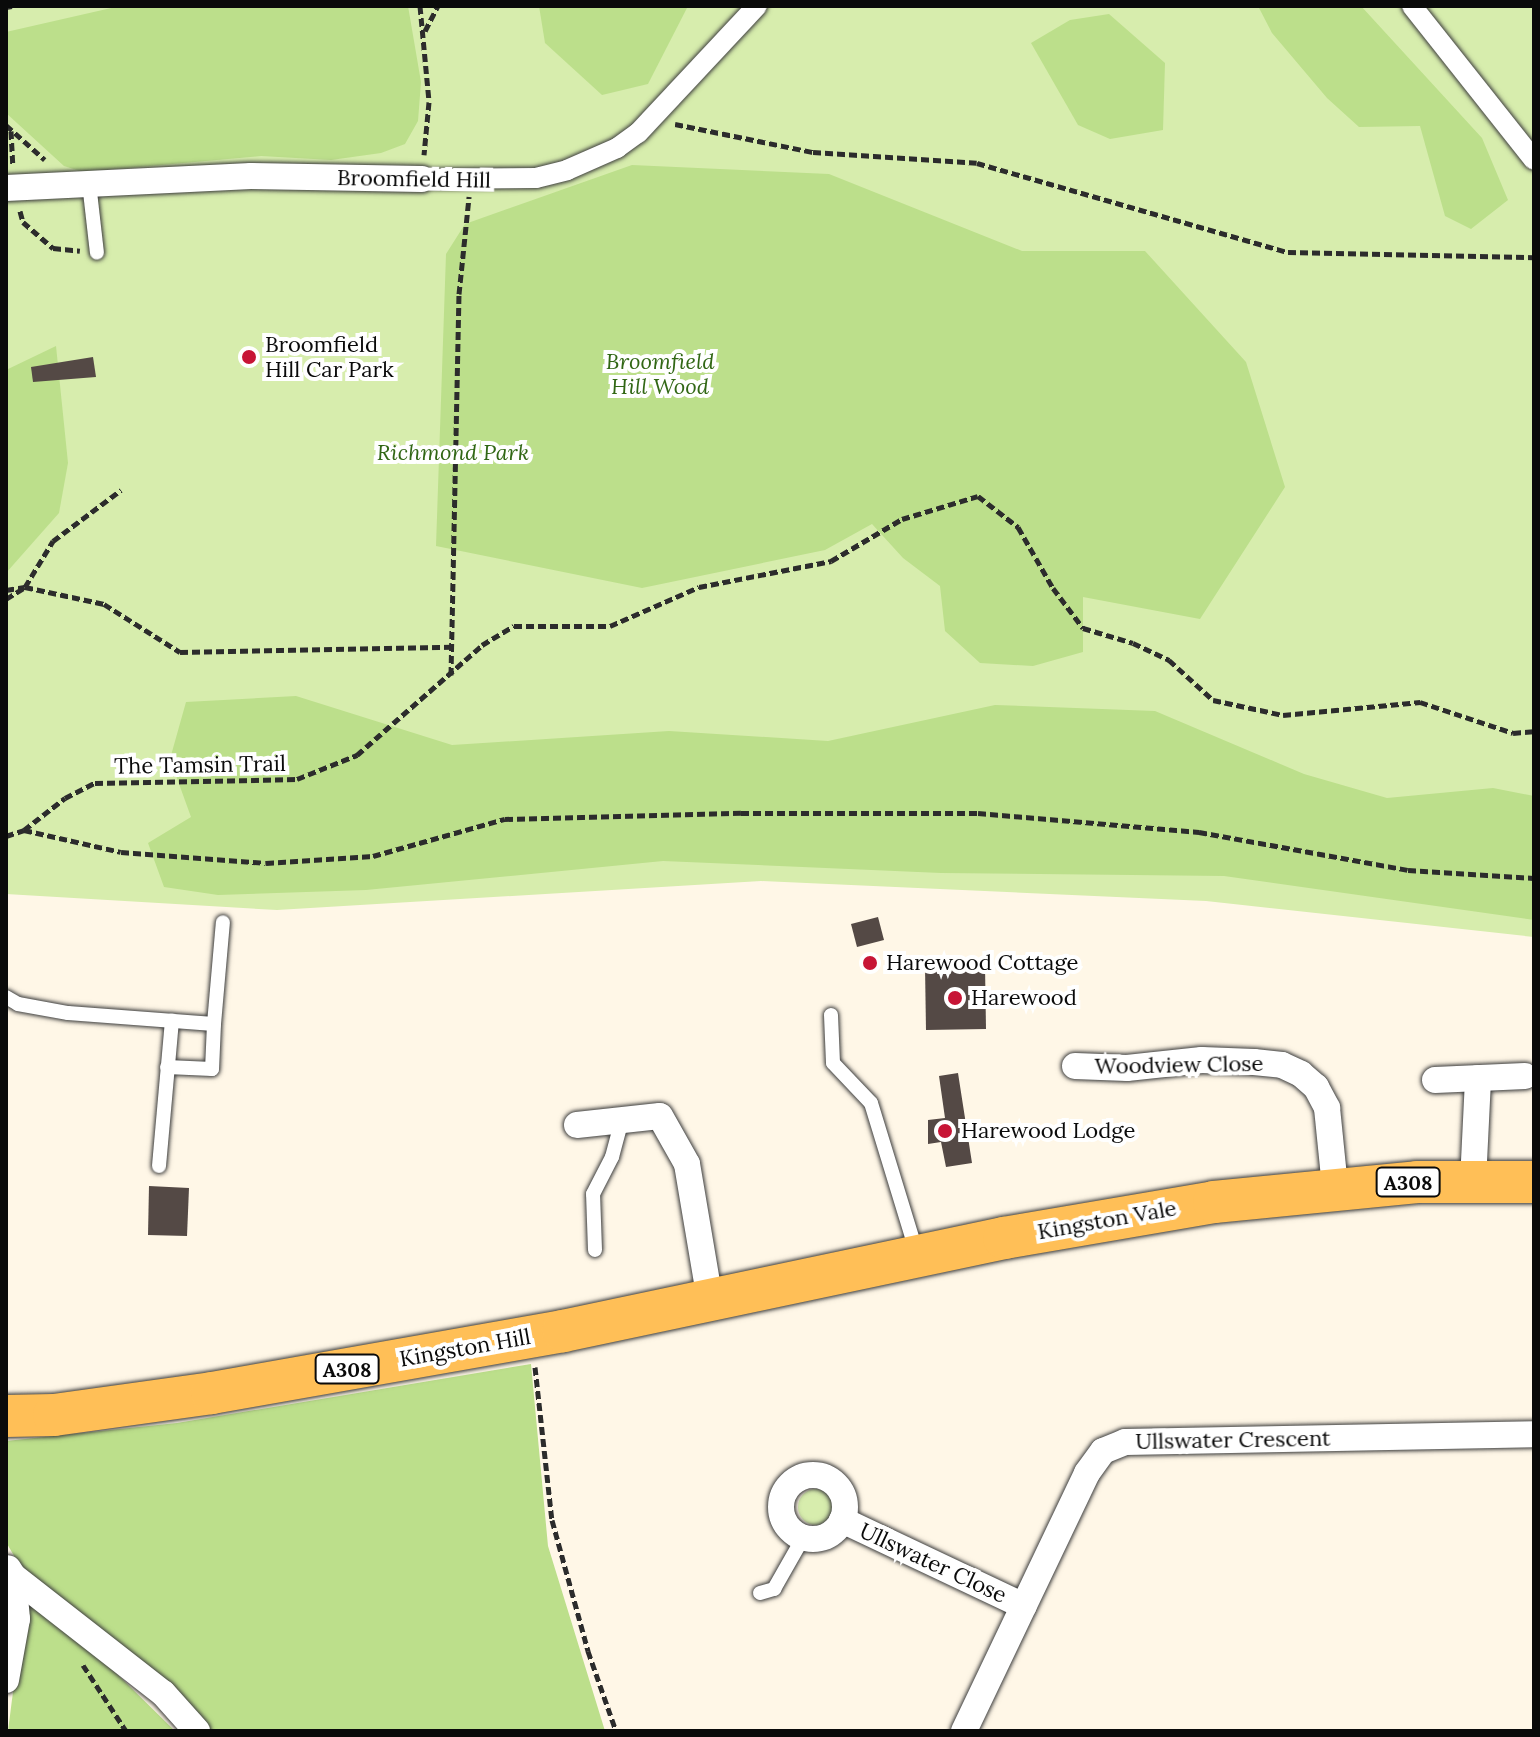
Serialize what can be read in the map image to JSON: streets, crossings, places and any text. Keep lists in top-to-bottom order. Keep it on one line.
{"streets":{"main road":["A308","Kingston Vale","Kingston Hill"],"street":["Broomfield Hill","Woodview Close","Ullswater Crescent","Ullswater Close"],"path":["The Tamsin Trail"]},"crossings":[["Woodview Close","Kingston Vale"],["Kingston Vale","Kingston Hill"],["Ullswater Crescent","Ullswater Close"]],"parks":["Broomfield Hill Wood","Richmond Park"],"places":["Broomfield Hill Car Park","Harewood Cottage","Harewood","Harewood Lodge"]}
